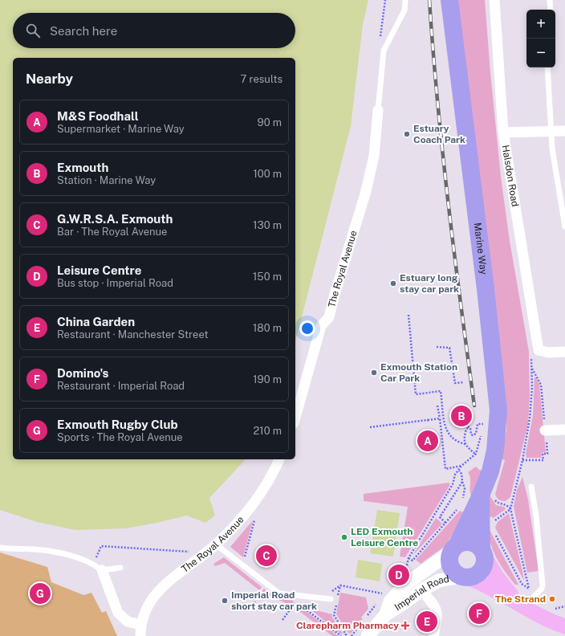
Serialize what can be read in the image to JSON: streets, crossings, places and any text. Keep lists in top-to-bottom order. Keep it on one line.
{"streets":{"highway":["Marine Way"],"street":["Halsdon Road","The Royal Avenue","Imperial Road"]},"crossings":[["Marine Way","Imperial Road"]],"places":{"other":["Estuary Coach Park","Estuary long stay car park","Exmouth Station Car Park","LED Exmouth Leisure Centre","The Strand","Imperial Road short stay car park"],"health":["Clarepharm Pharmacy"]},"page":{"map_buttons":["+","−"],"search":"Search here","heading":["Nearby","7 results"],"list":[{"mark":"A","name":"M&S Foodhall","note":"Supermarket · Marine Way","value":"90 m"},{"mark":"B","name":"Exmouth","note":"Station · Marine Way","value":"100 m"},{"mark":"C","name":"G.W.R.S.A. Exmouth","note":"Bar · The Royal Avenue","value":"130 m"},{"mark":"D","name":"Leisure Centre","note":"Bus stop · Imperial Road","value":"150 m"},{"mark":"E","name":"China Garden","note":"Restaurant · Manchester Street","value":"180 m"},{"mark":"F","name":"Domino's","note":"Restaurant · Imperial Road","value":"190 m"},{"mark":"G","name":"Exmouth Rugby Club","note":"Sports · The Royal Avenue","value":"210 m"}],"pins":["B","A","C","D","G","F","E"]}}
